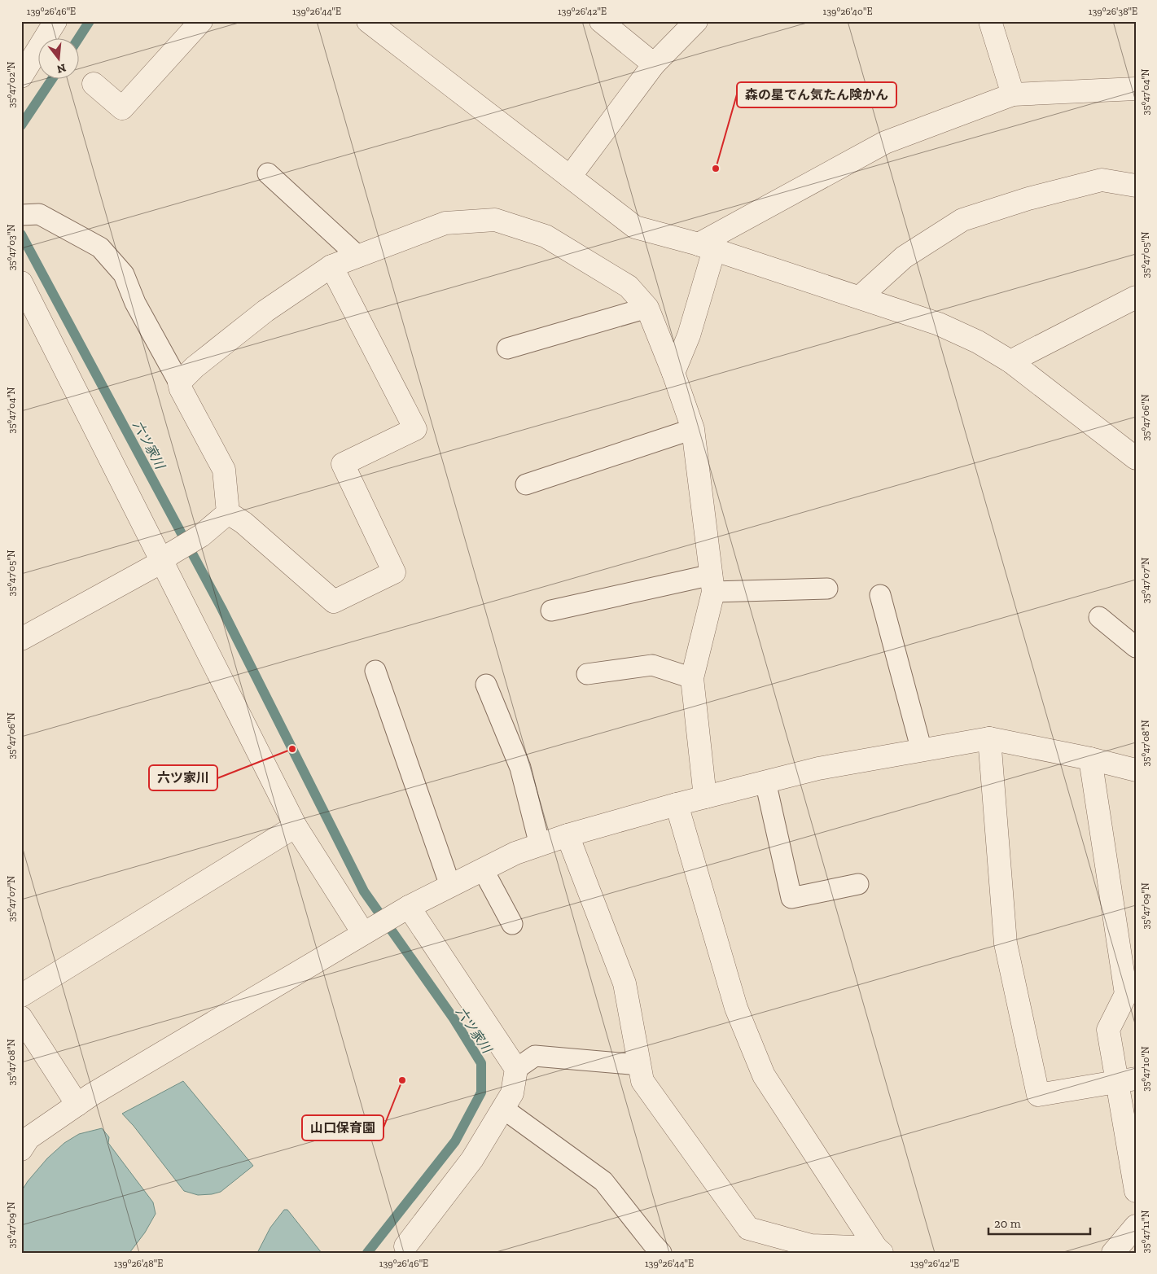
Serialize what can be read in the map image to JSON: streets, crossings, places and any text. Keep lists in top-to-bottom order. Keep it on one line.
{"water":["六ツ家川"],"places":["森の星でん気たん険かん","六ツ家川","山口保育園"],"scale_bar":"20 m","north":"bottom","coordinates":["139°26'46\"E","139°26'44\"E","139°26'42\"E","139°26'40\"E","139°26'38\"E","35°47'02\"N","35°47'04\"N","35°47'03\"N","35°47'05\"N","35°47'06\"N","35°47'07\"N","35°47'08\"N","35°47'09\"N","35°47'10\"N","35°47'11\"N","139°26'48\"E"]}
